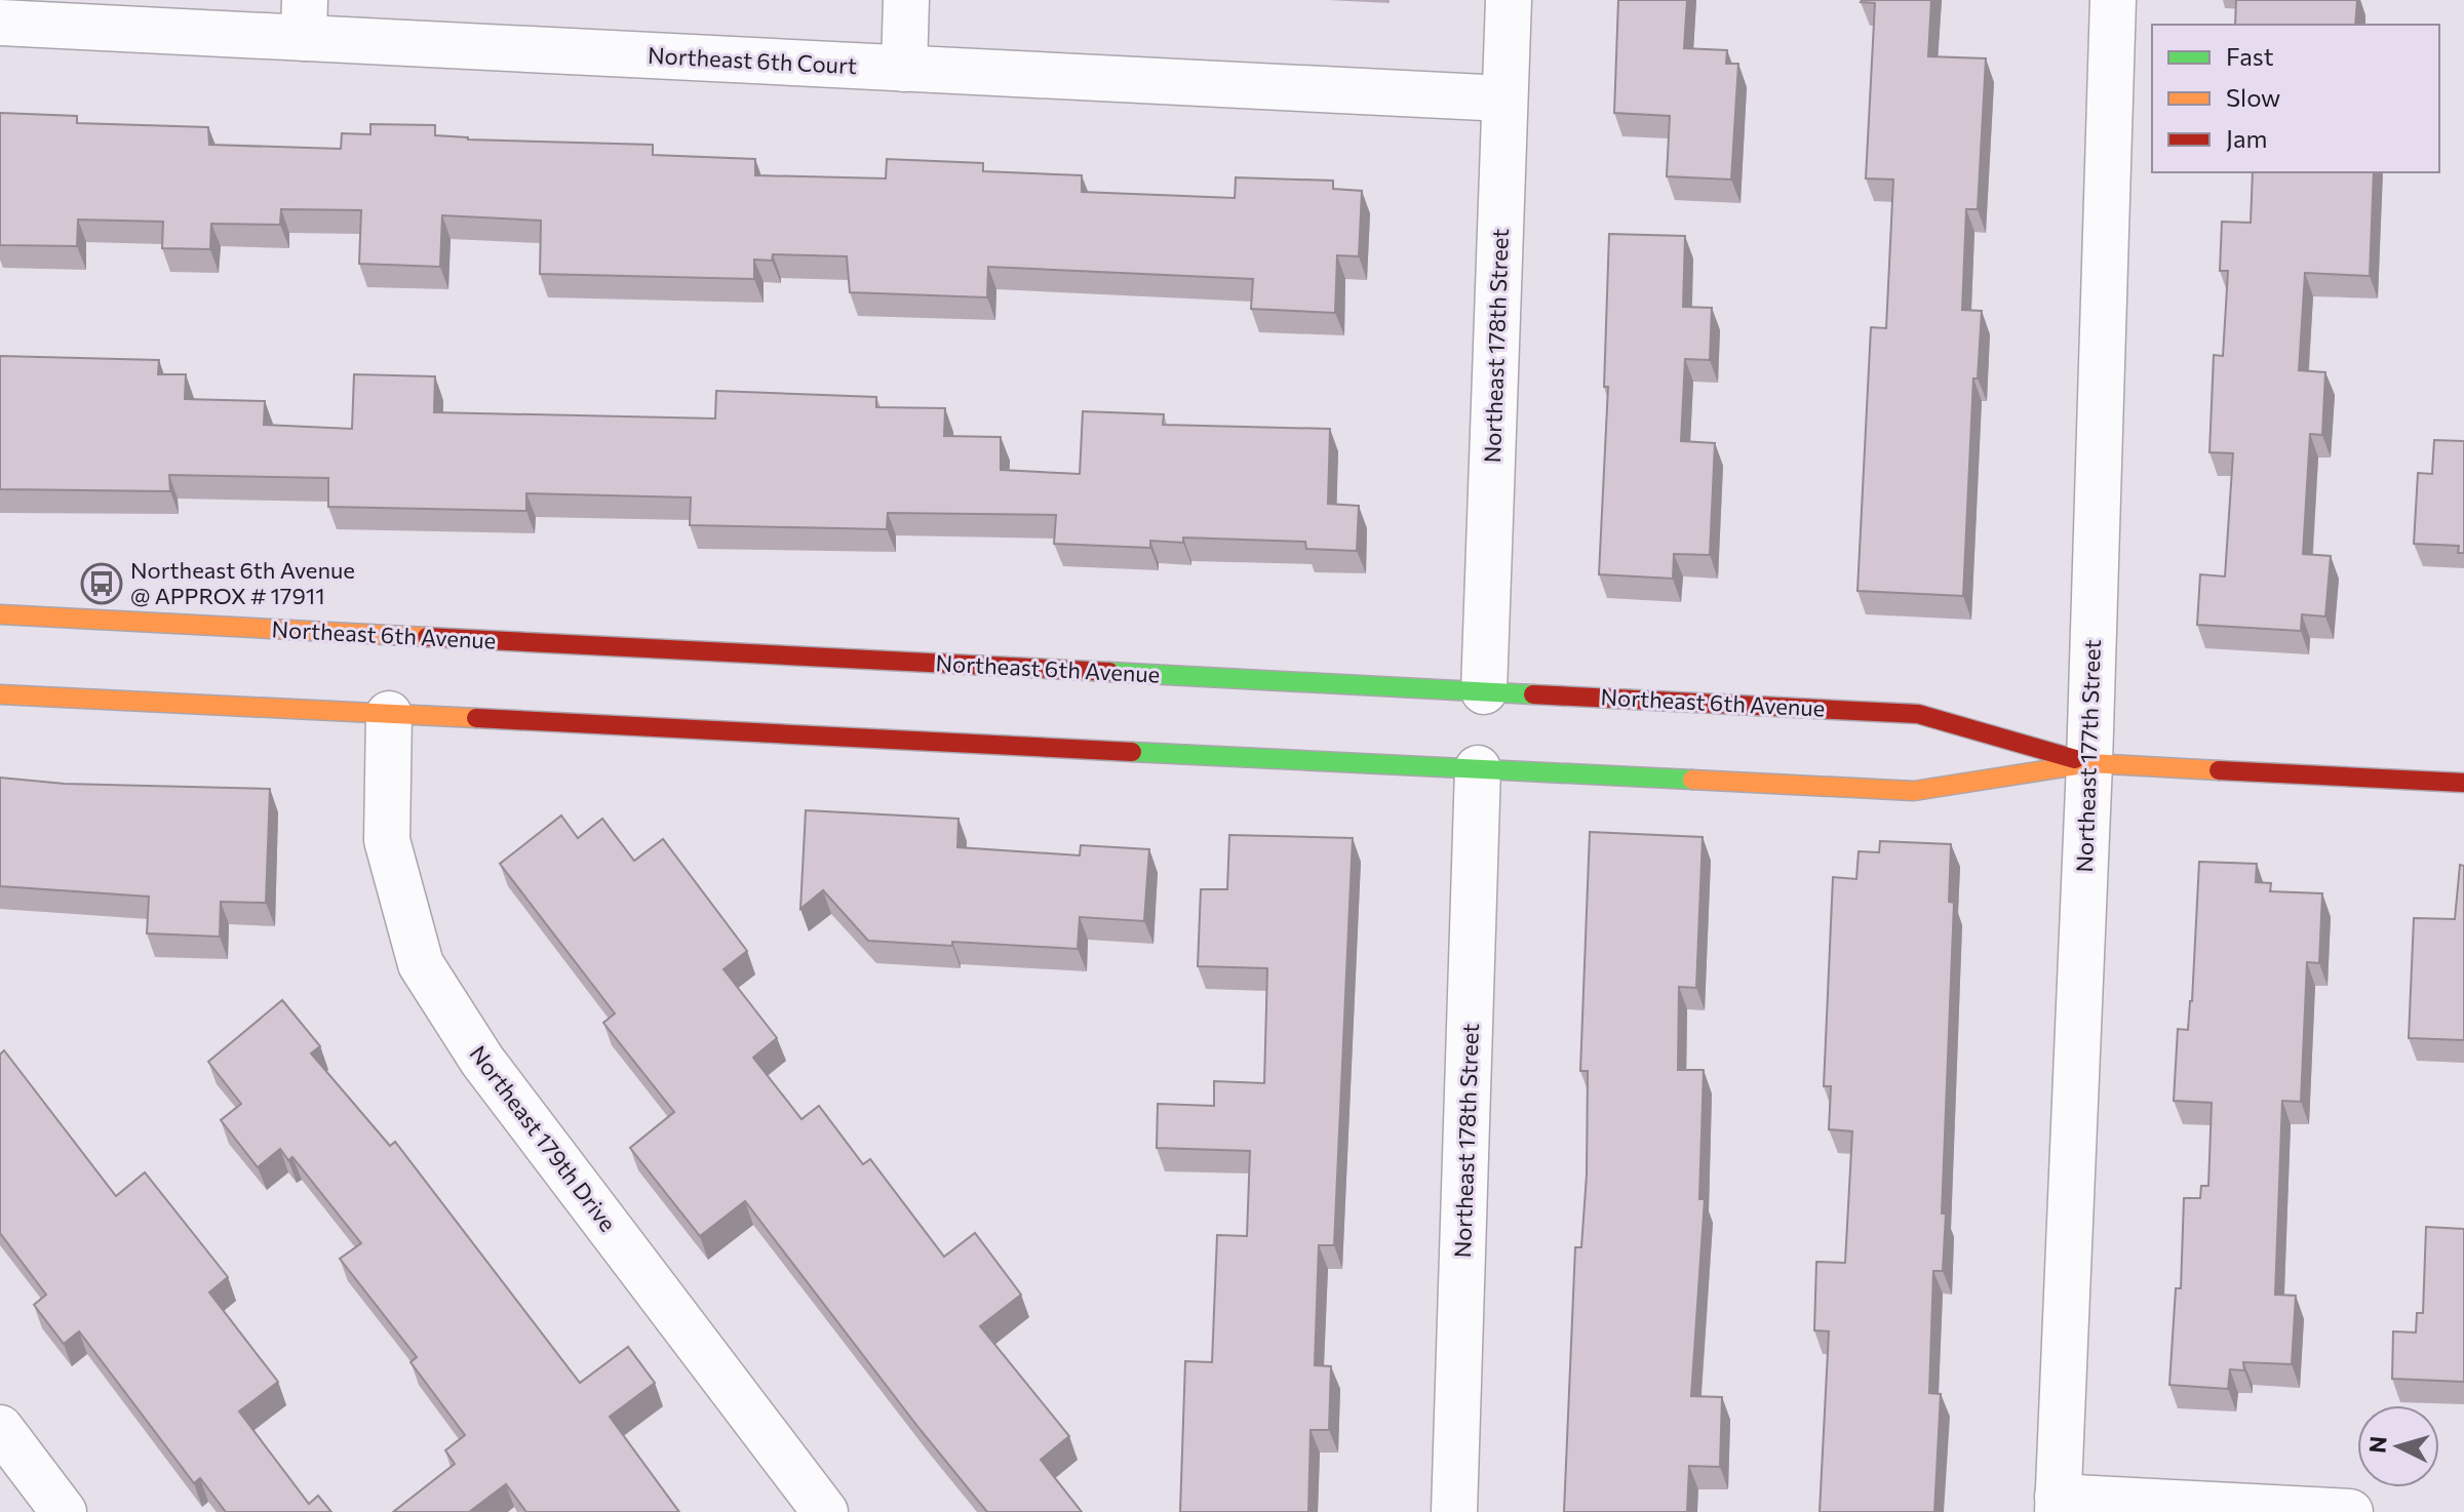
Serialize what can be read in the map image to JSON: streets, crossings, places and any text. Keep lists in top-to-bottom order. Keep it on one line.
{"streets":{"main road":["Northeast 6th Avenue"],"street":["Northeast 6th Court","Northeast 178th Street","Northeast 177th Street","Northeast 179th Drive"]},"crossings":[["Northeast 6th Court","Northeast 178th Street"],["Northeast 178th Street","Northeast 6th Avenue"],["Northeast 6th Avenue","Northeast 177th Street"],["Northeast 6th Avenue","Northeast 179th Drive"]],"places":{"bus stop":["Northeast 6th Avenue @ APPROX # 17911"]},"legend":["Fast","Slow","Jam"],"north":"left"}
